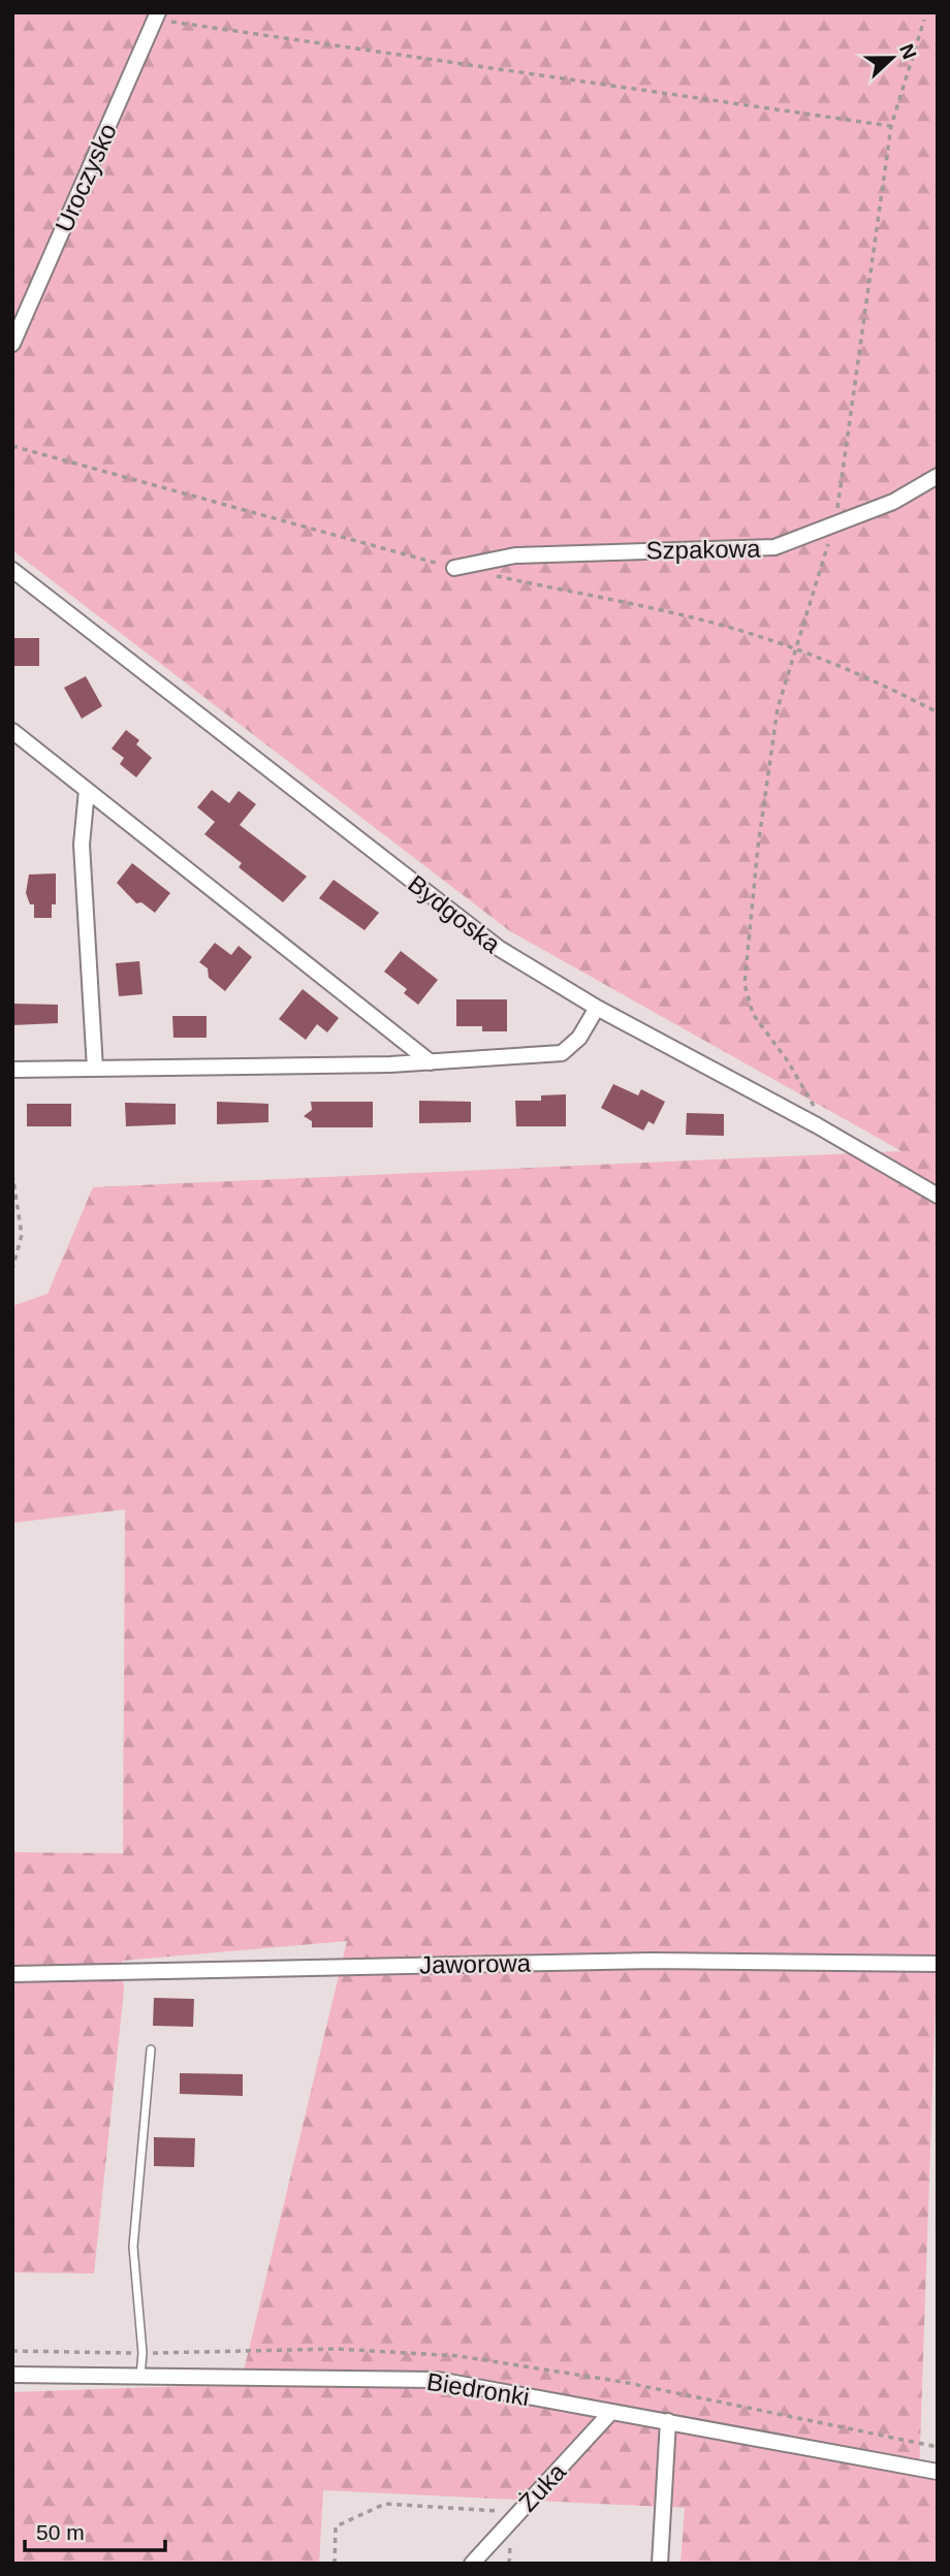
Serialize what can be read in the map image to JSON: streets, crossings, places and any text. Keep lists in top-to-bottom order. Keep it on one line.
{"streets":{"street":["Uroczysko","Szpakowa","Bydgoska","Jaworowa","Biedronki","Żuka"]},"crossings":[["Biedronki","Żuka"]],"scale_bar":"50 m","north":"right"}
